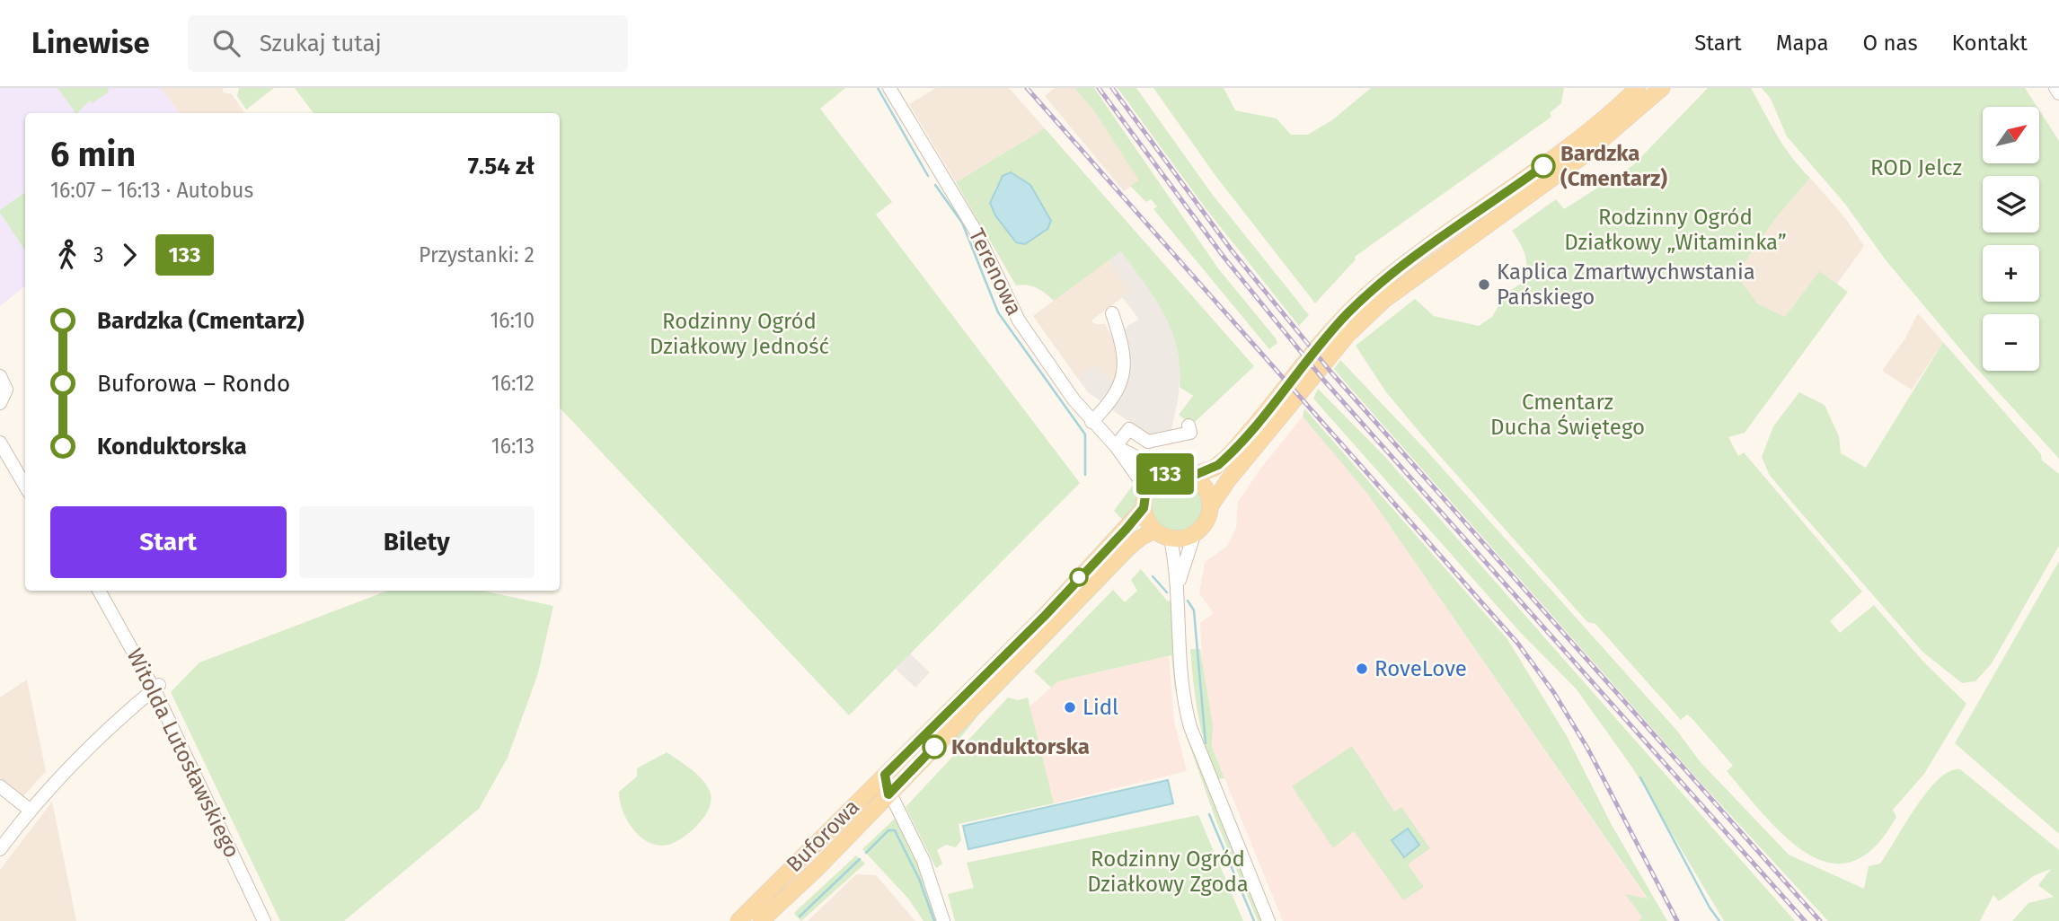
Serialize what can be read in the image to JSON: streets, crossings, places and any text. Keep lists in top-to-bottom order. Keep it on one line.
{"streets":{"main road":["Buforowa"],"street":["Terenowa","Witolda Lutosławskiego"]},"crossings":[["Terenowa","Buforowa"]],"parks":["ROD Jelcz","Rodzinny Ogród Działkowy „Witaminka”","Rodzinny Ogród Działkowy Jedność","Cmentarz Ducha Świętego","Rodzinny Ogród Działkowy Zgoda"],"places":["Bardzka (Cmentarz)","Kaplica Zmartwychwstania Pańskiego","RoveLove","Lidl","Konduktorska"],"lines":["bus line 133"],"north":"top right","page":{"header":"Linewise","search":"Szukaj tutaj","nav":["Start","Mapa","O nas","Kontakt"],"on_map":"133","map_buttons":["+","−"],"heading":["6 min","16:07 – 16:13 · Autobus","7.54 zł"],"legs":["3","133","Przystanki: 2"],"list":[{"name":"Bardzka (Cmentarz)","value":"16:10"},{"name":"Buforowa – Rondo","value":"16:12"},{"name":"Konduktorska","value":"16:13"}],"buttons":["Start","Bilety"]}}
